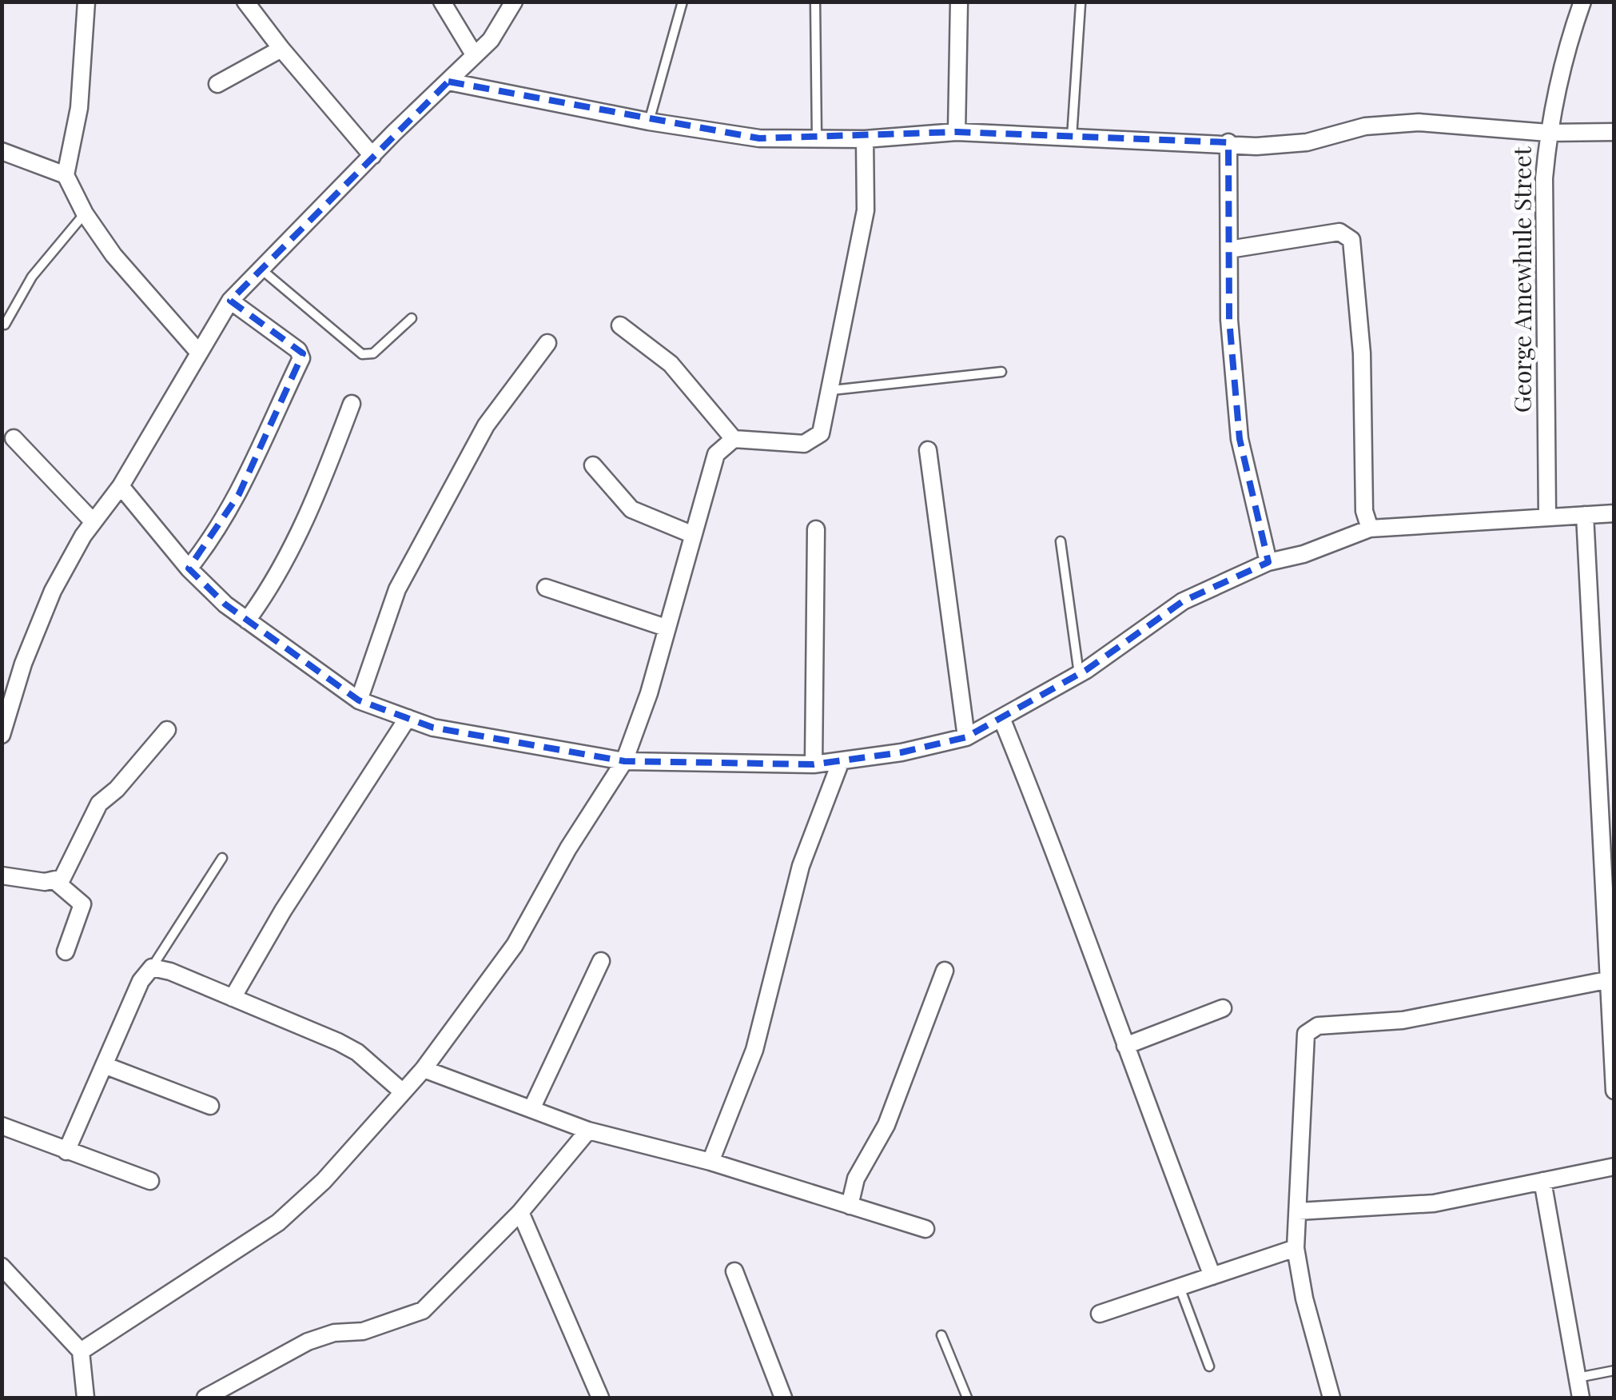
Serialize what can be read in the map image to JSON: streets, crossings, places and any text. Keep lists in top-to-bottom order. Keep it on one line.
{"streets":{"street":["George Amewhule Street"]}}
